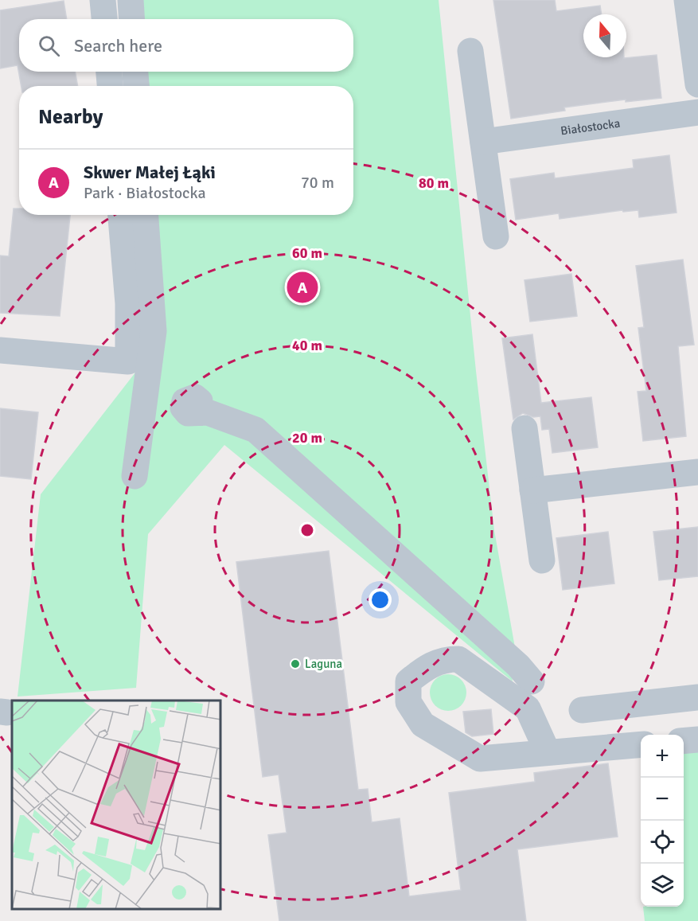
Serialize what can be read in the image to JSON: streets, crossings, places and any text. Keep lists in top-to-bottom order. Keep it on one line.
{"streets":{"street":["Białostocka"]},"places":["Laguna"],"north":"top","page":{"search":"Search here","heading":"Nearby","list":[{"mark":"A","name":"Skwer Małej Łąki","note":"Park · Białostocka","value":"70 m"}],"pins":"A","map_buttons":["+","−"]},"rings":["80 m","60 m","40 m","20 m"]}
